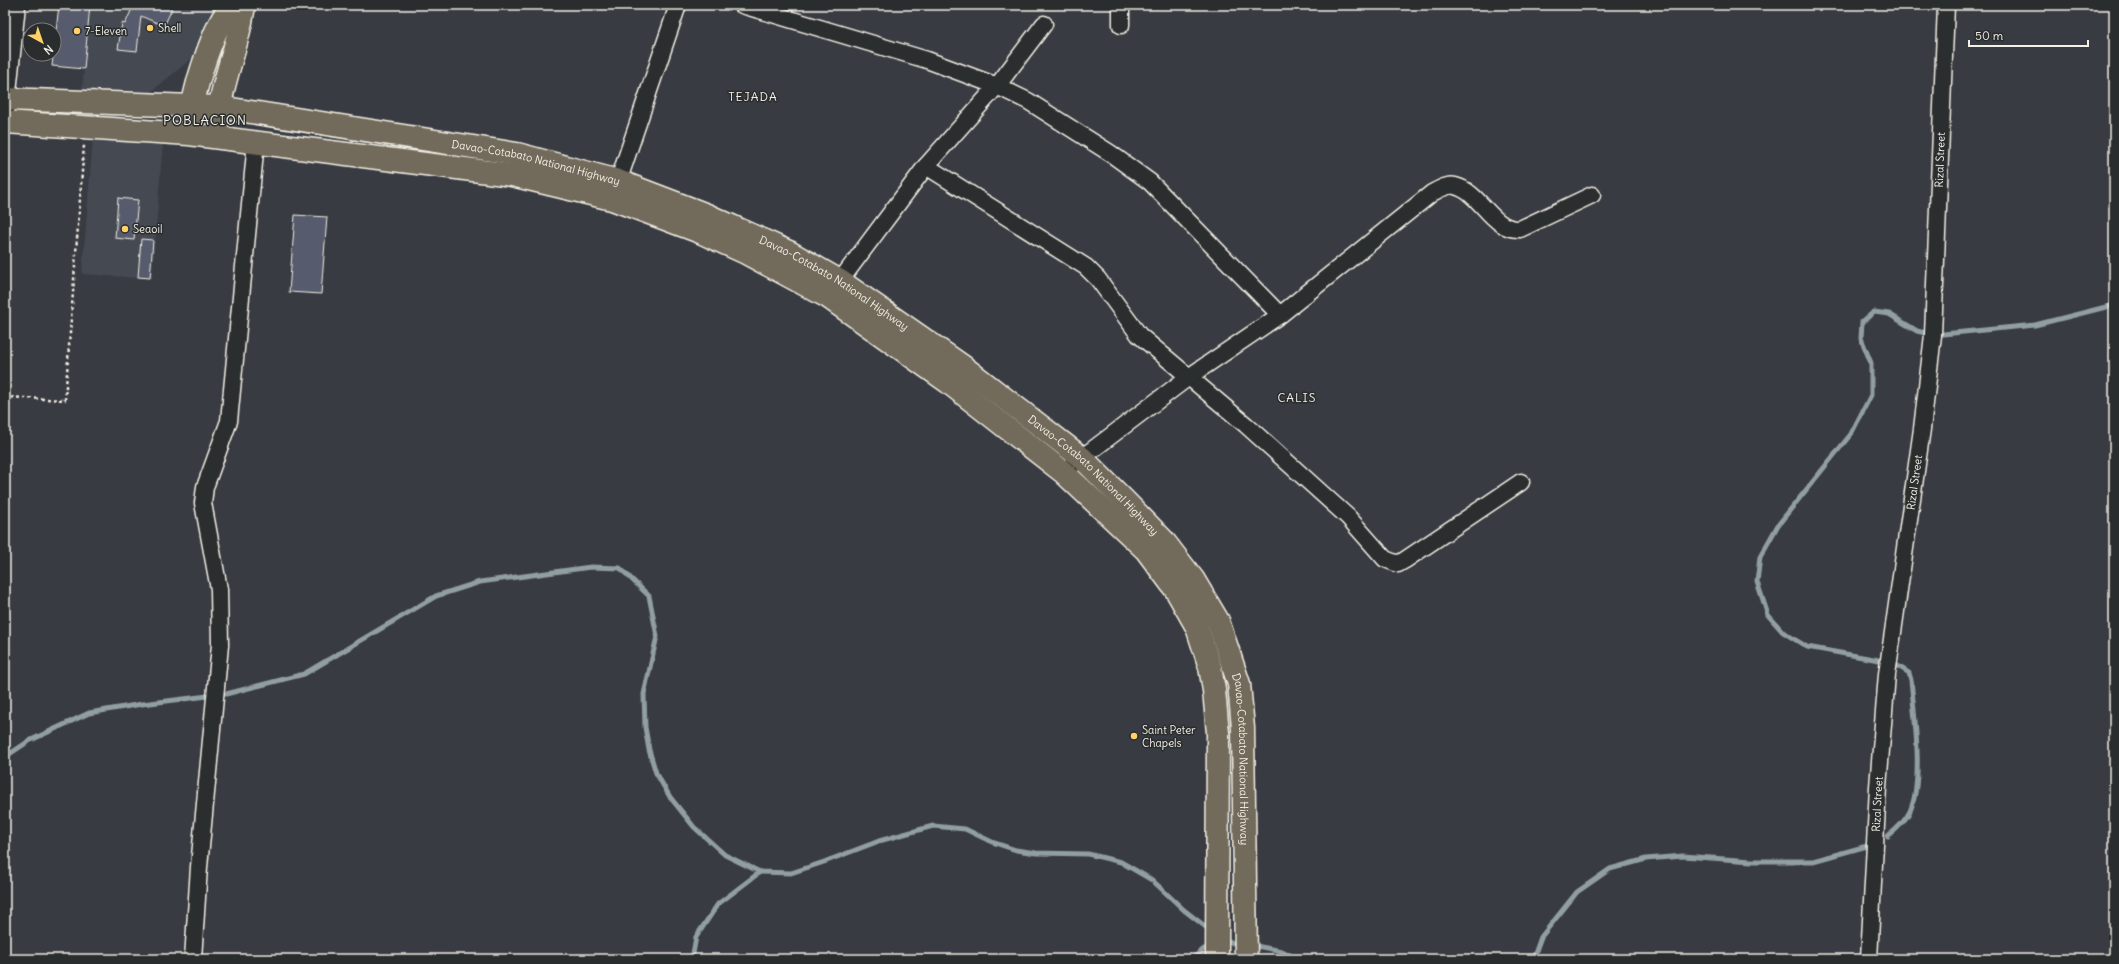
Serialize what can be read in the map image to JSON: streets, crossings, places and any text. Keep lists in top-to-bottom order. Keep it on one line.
{"streets":{"highway":["Davao-Cotabato National Highway"],"street":["Rizal Street"]},"districts":["TEJADA","POBLACION","CALIS"],"places":["Shell","7-Eleven","Seaoil","Saint Peter Chapels"],"scale_bar":"50 m","north":"bottom right"}
